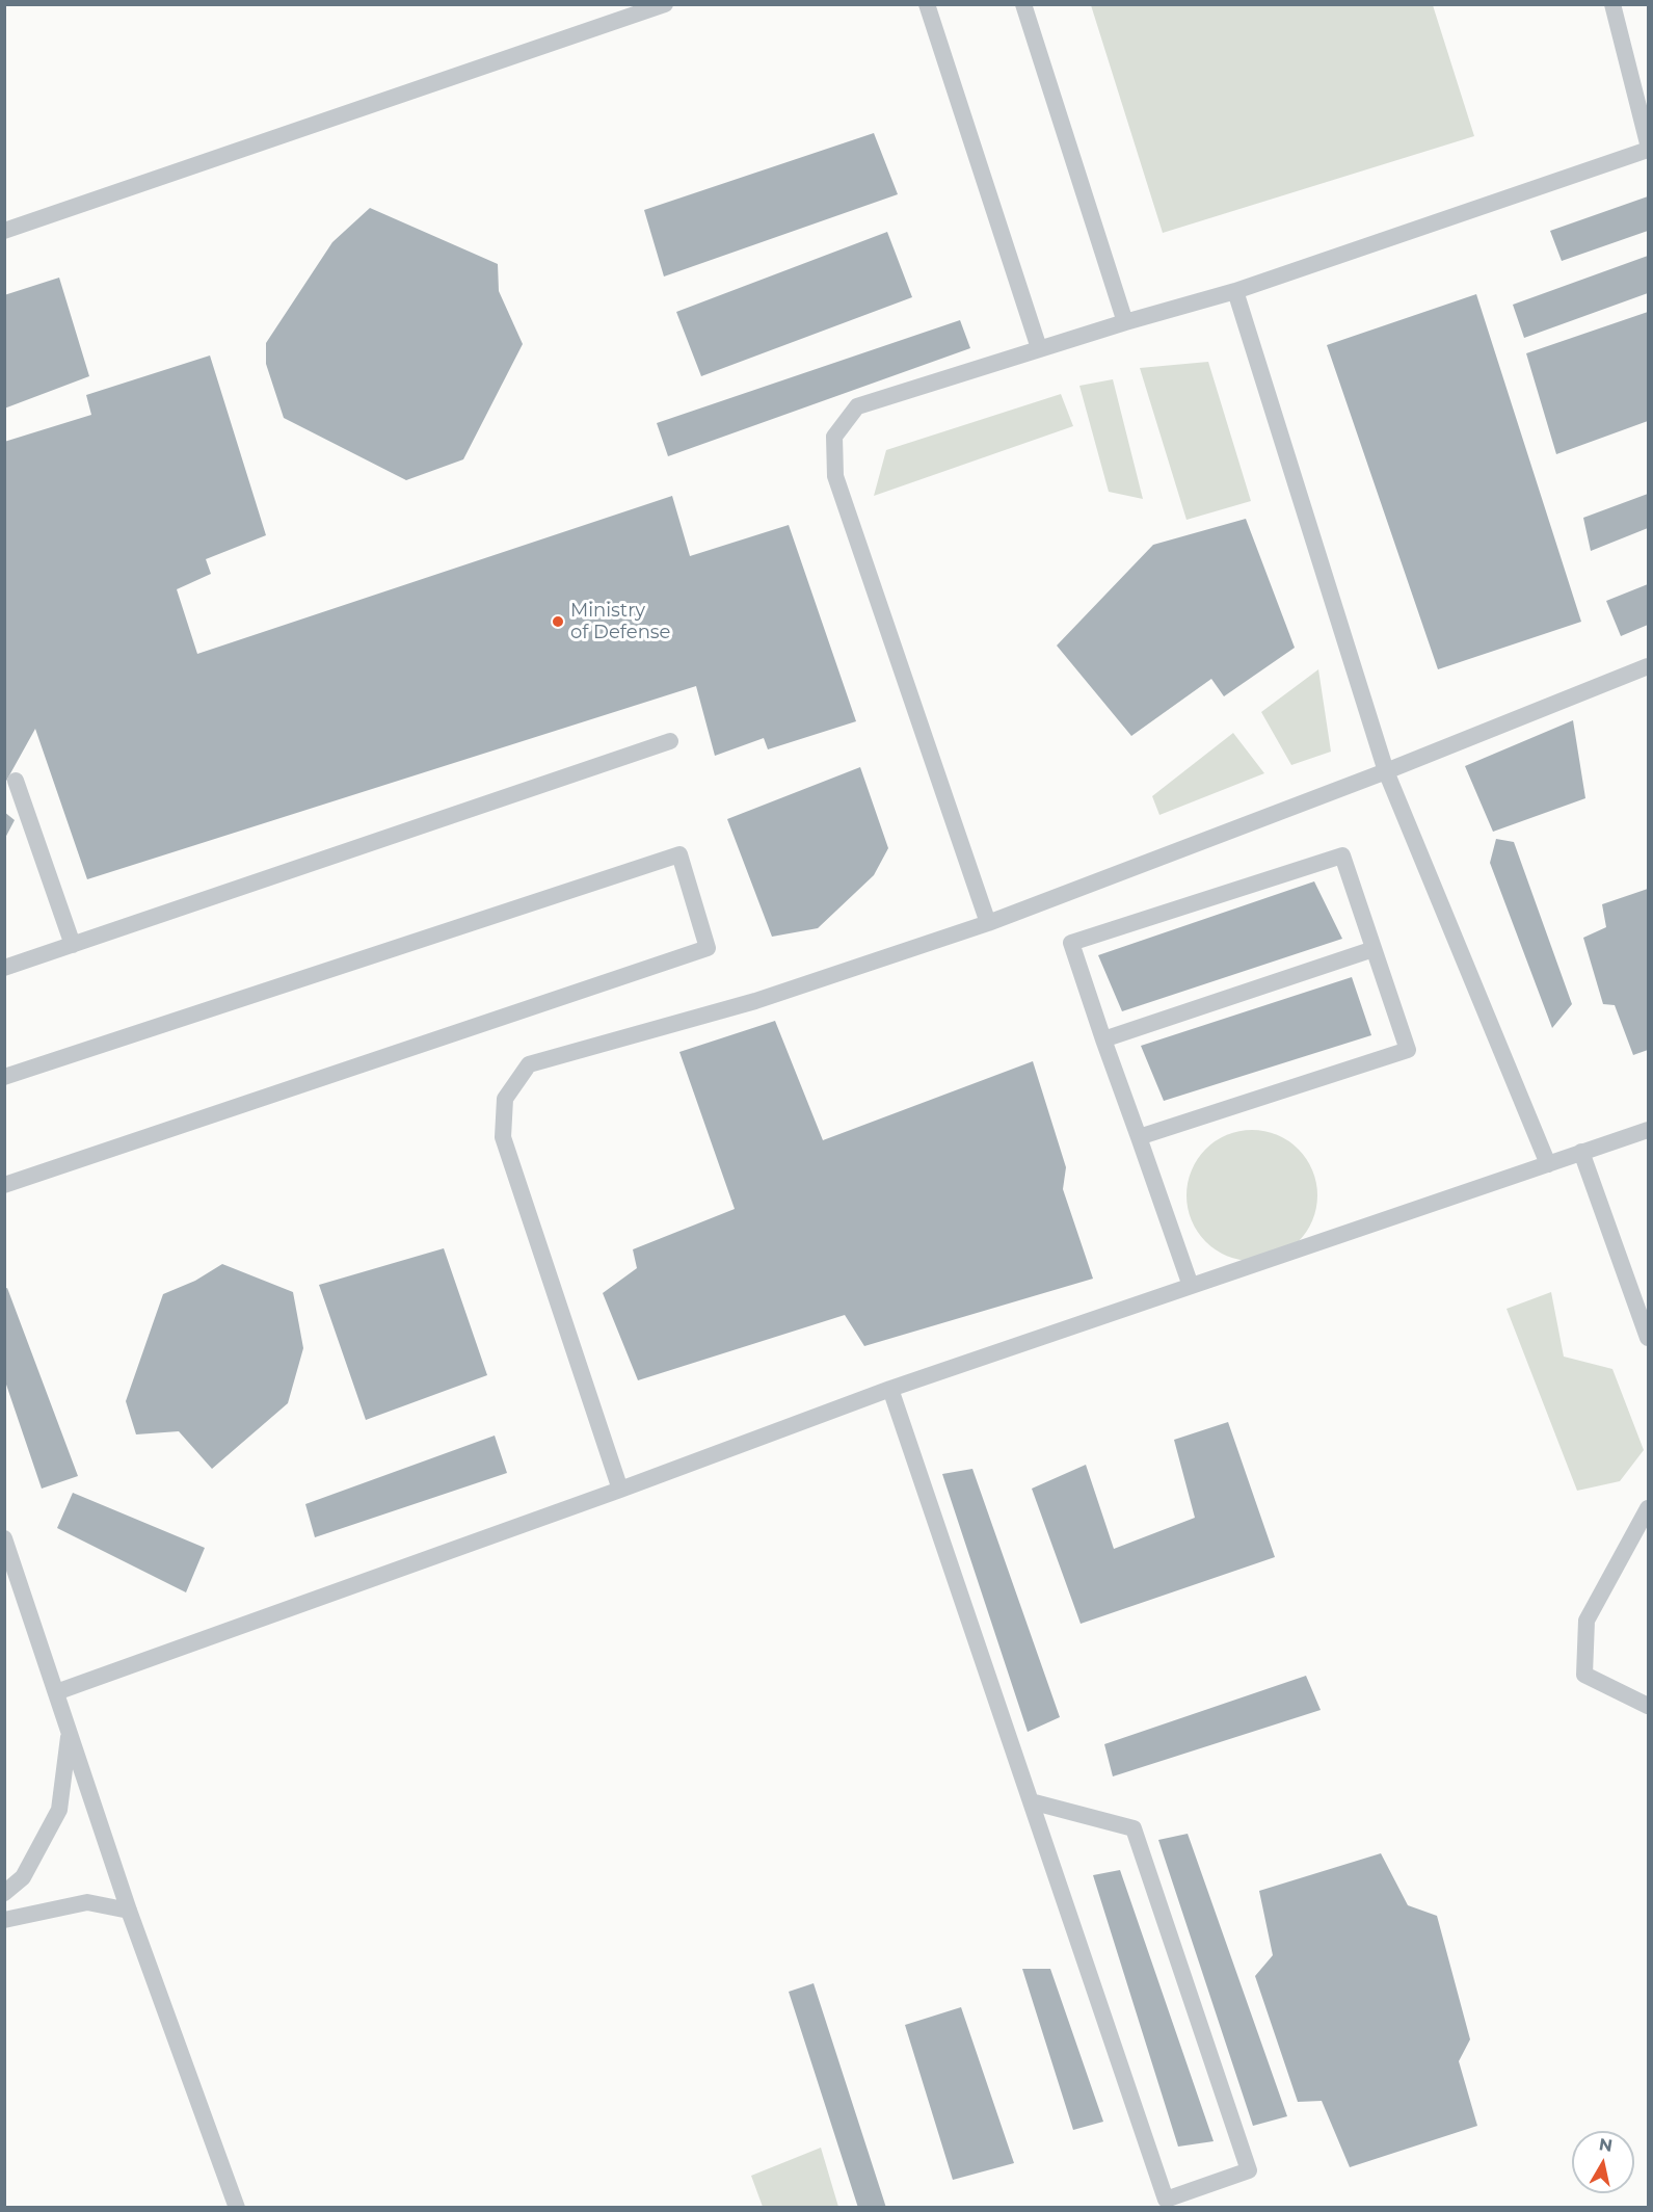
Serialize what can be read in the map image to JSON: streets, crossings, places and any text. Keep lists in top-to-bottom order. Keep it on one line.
{"places":["Ministry of Defense"],"north":"top"}
